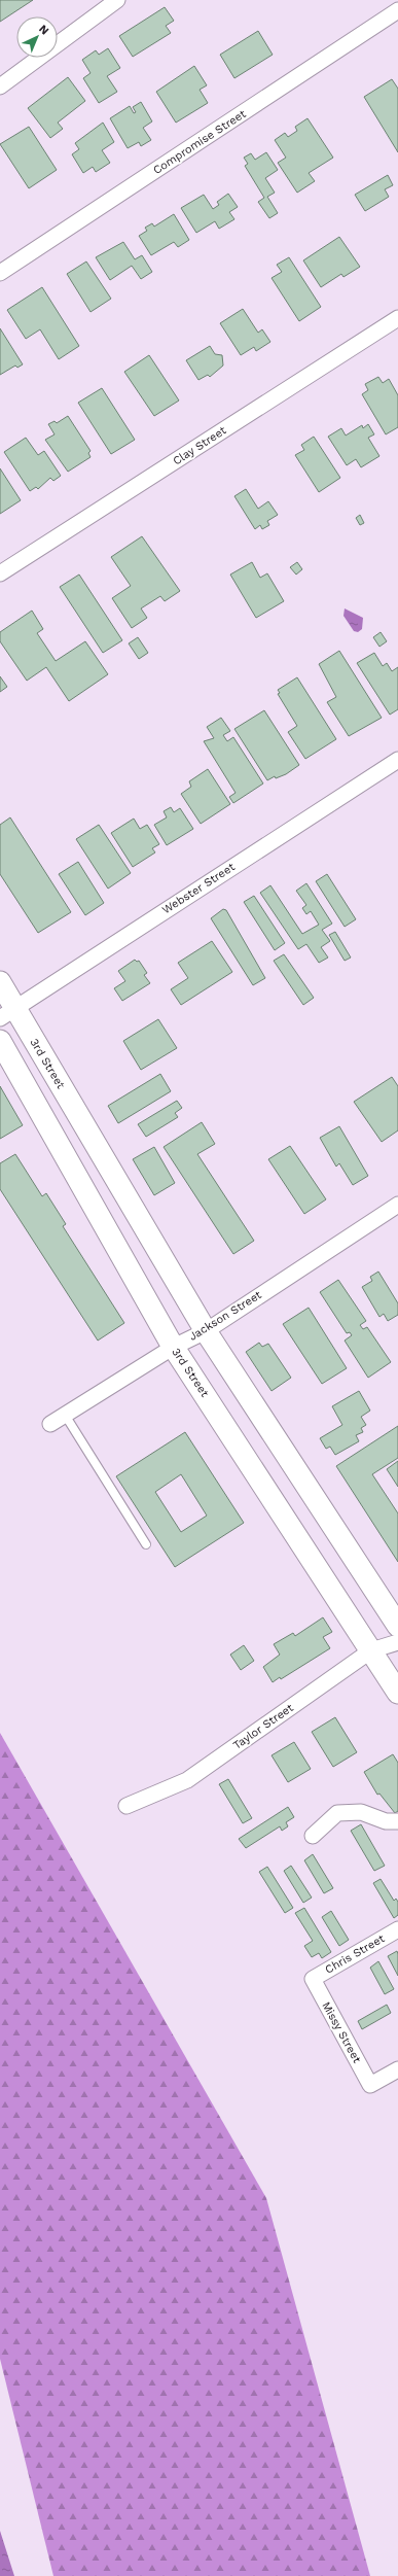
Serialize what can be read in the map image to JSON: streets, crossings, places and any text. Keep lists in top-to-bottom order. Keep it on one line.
{"streets":{"main road":["3rd Street"],"street":["Compromise Street","Clay Street","Webster Street","Jackson Street","Taylor Street","Chris Street","Missy Street"]},"crossings":[["Webster Street","3rd Street"],["3rd Street","Jackson Street"],["3rd Street","Taylor Street"],["Chris Street","Missy Street"]],"north":"top right"}
